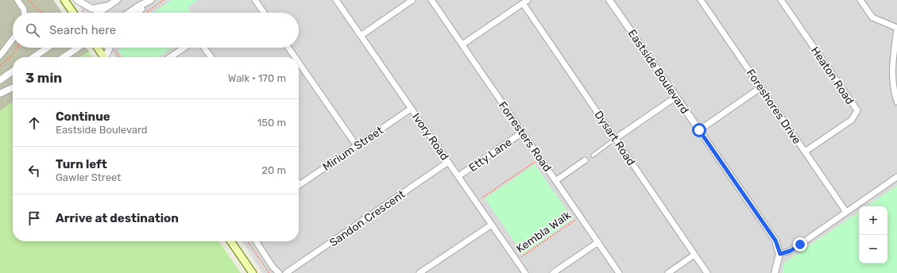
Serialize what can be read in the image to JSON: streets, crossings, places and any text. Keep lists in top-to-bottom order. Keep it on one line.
{"streets":{"street":["Eastside Boulevard","Heaton Road","Foreshores Drive","Ivory Road","Forresters Road","Dysart Road","Mirium Street","Etty Lane","Sandon Crescent"],"path":["Kembla Walk"]},"crossings":[["Heaton Road","Foreshores Drive"],["Ivory Road","Mirium Street"],["Ivory Road","Etty Lane"],["Ivory Road","Sandon Crescent"],["Ivory Road","Kembla Walk"],["Forresters Road","Etty Lane"],["Forresters Road","Kembla Walk"]],"page":{"search":"Search here","heading":["3 min","Walk · 170 m"],"list":[["Continue","Eastside Boulevard","150 m"],["Turn left","Gawler Street","20 m"],"Arrive at destination"],"map_buttons":["+","−"]}}
